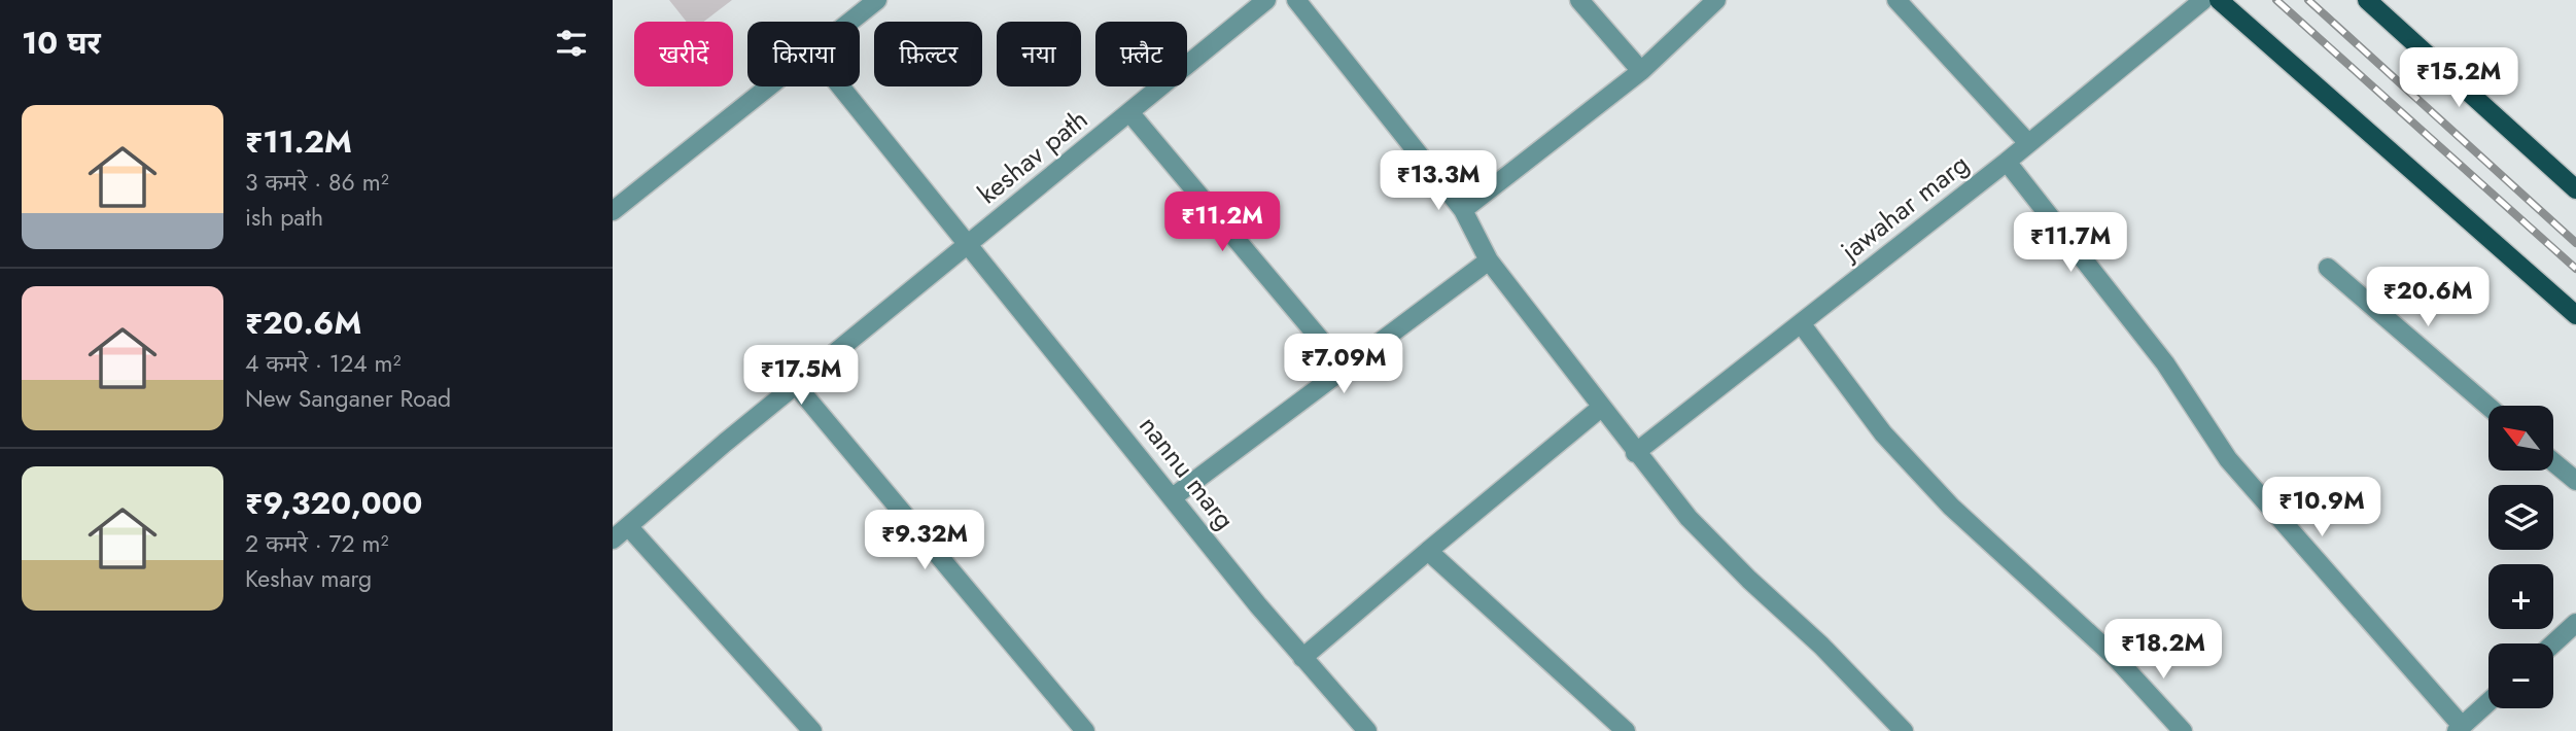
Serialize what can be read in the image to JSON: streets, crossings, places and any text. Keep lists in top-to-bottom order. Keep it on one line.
{"streets":{"street":["keshav path","jawahar marg","nannu marg"]},"crossings":[["keshav path","nannu marg"]],"north":"top left","page":{"heading":"10 घर","chip":["खरीदें","किराया","फ़िल्टर","नया","फ़्लैट"],"price":["₹15.2M","₹13.3M","₹11.2M","₹11.7M","₹20.6M","₹7.09M","₹17.5M","₹10.9M","₹9.32M","₹18.2M"],"list":[{"name":"₹11.2M","note":"3 कमरे · 86 m² · ish path"},{"name":"₹20.6M","note":"4 कमरे · 124 m² · New Sanganer Road"},{"name":"₹9,320,000","note":"2 कमरे · 72 m² · Keshav marg"}],"map_buttons":["+","−"]}}
